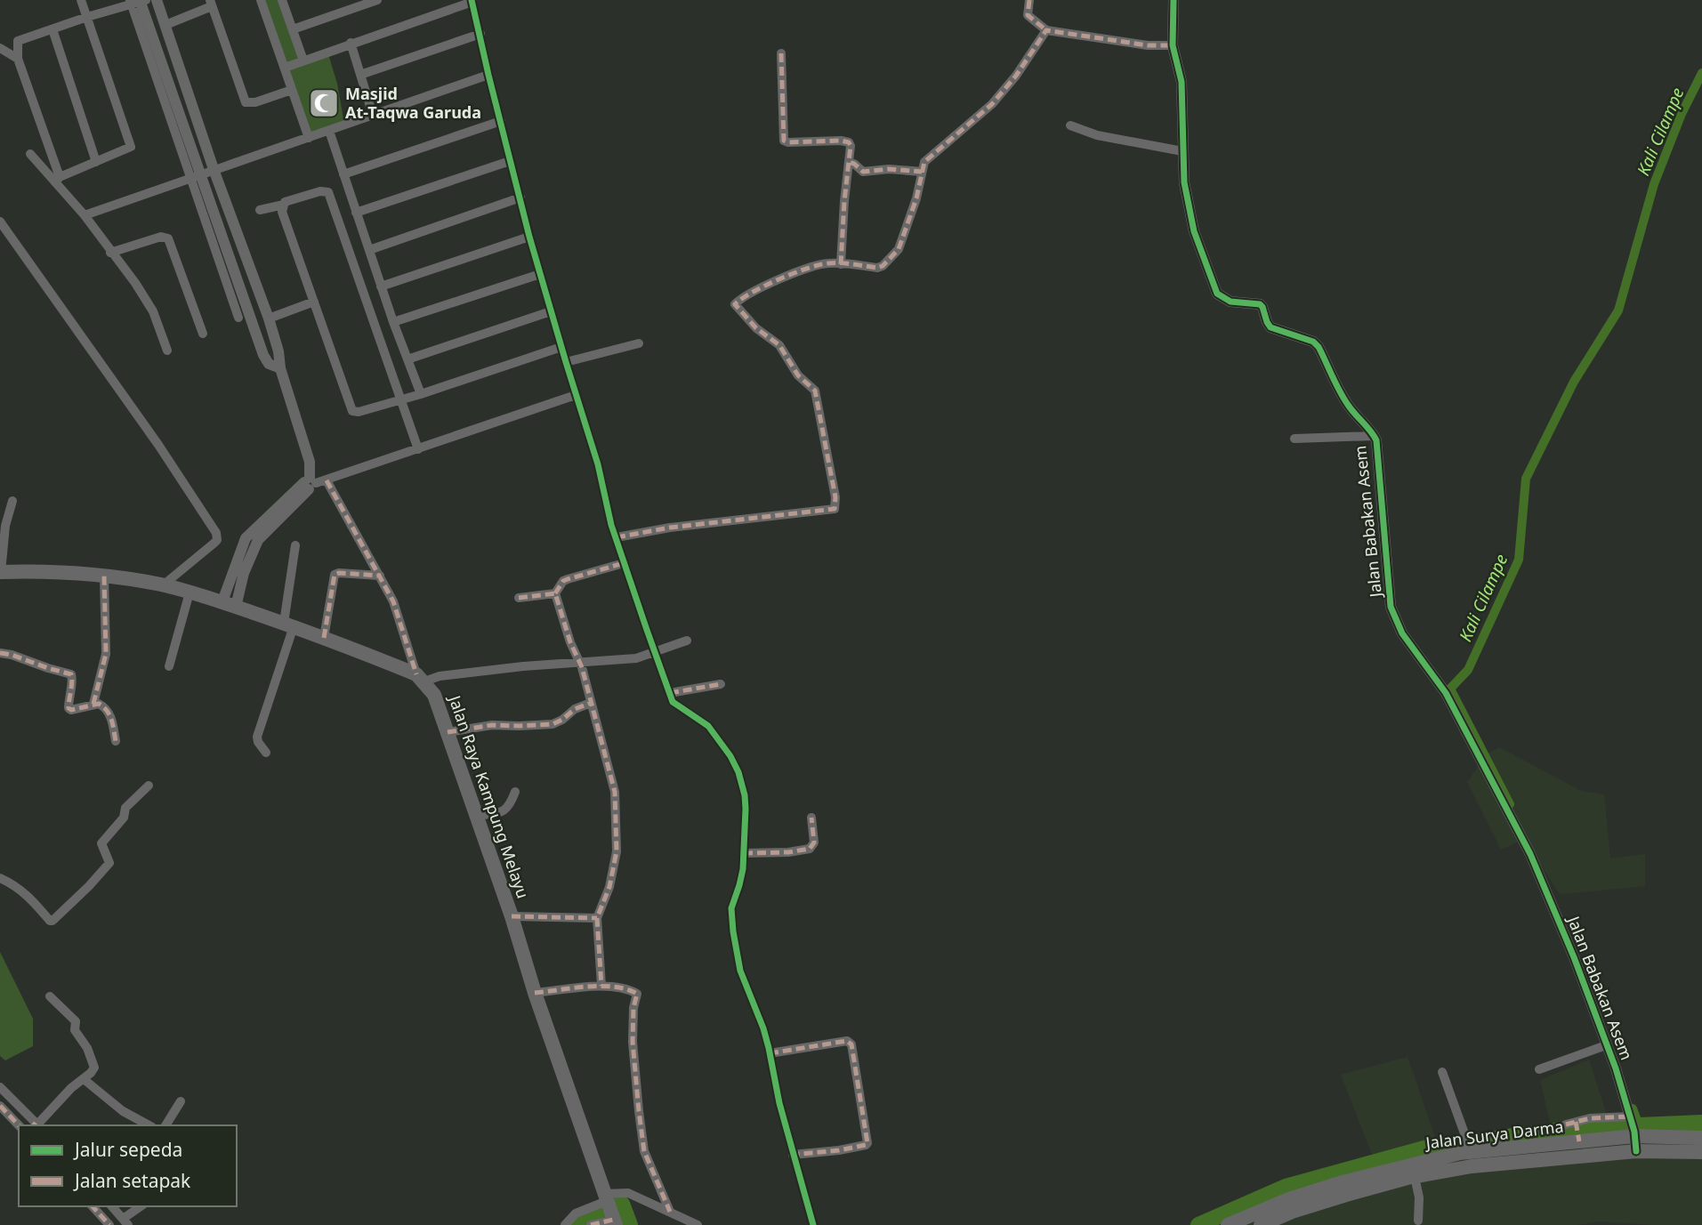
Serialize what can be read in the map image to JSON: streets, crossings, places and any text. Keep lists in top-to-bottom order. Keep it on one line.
{"streets":{"main road":["Jalan Raya Kampung Melayu","Jalan Surya Darma"],"street":["Jalan Babakan Asem"]},"crossings":[["Jalan Babakan Asem","Jalan Surya Darma"]],"water":["Kali Cilampe"],"places":{"mosque":["Masjid At-Taqwa Garuda"]},"legend":["Jalur sepeda","Jalan setapak"]}
